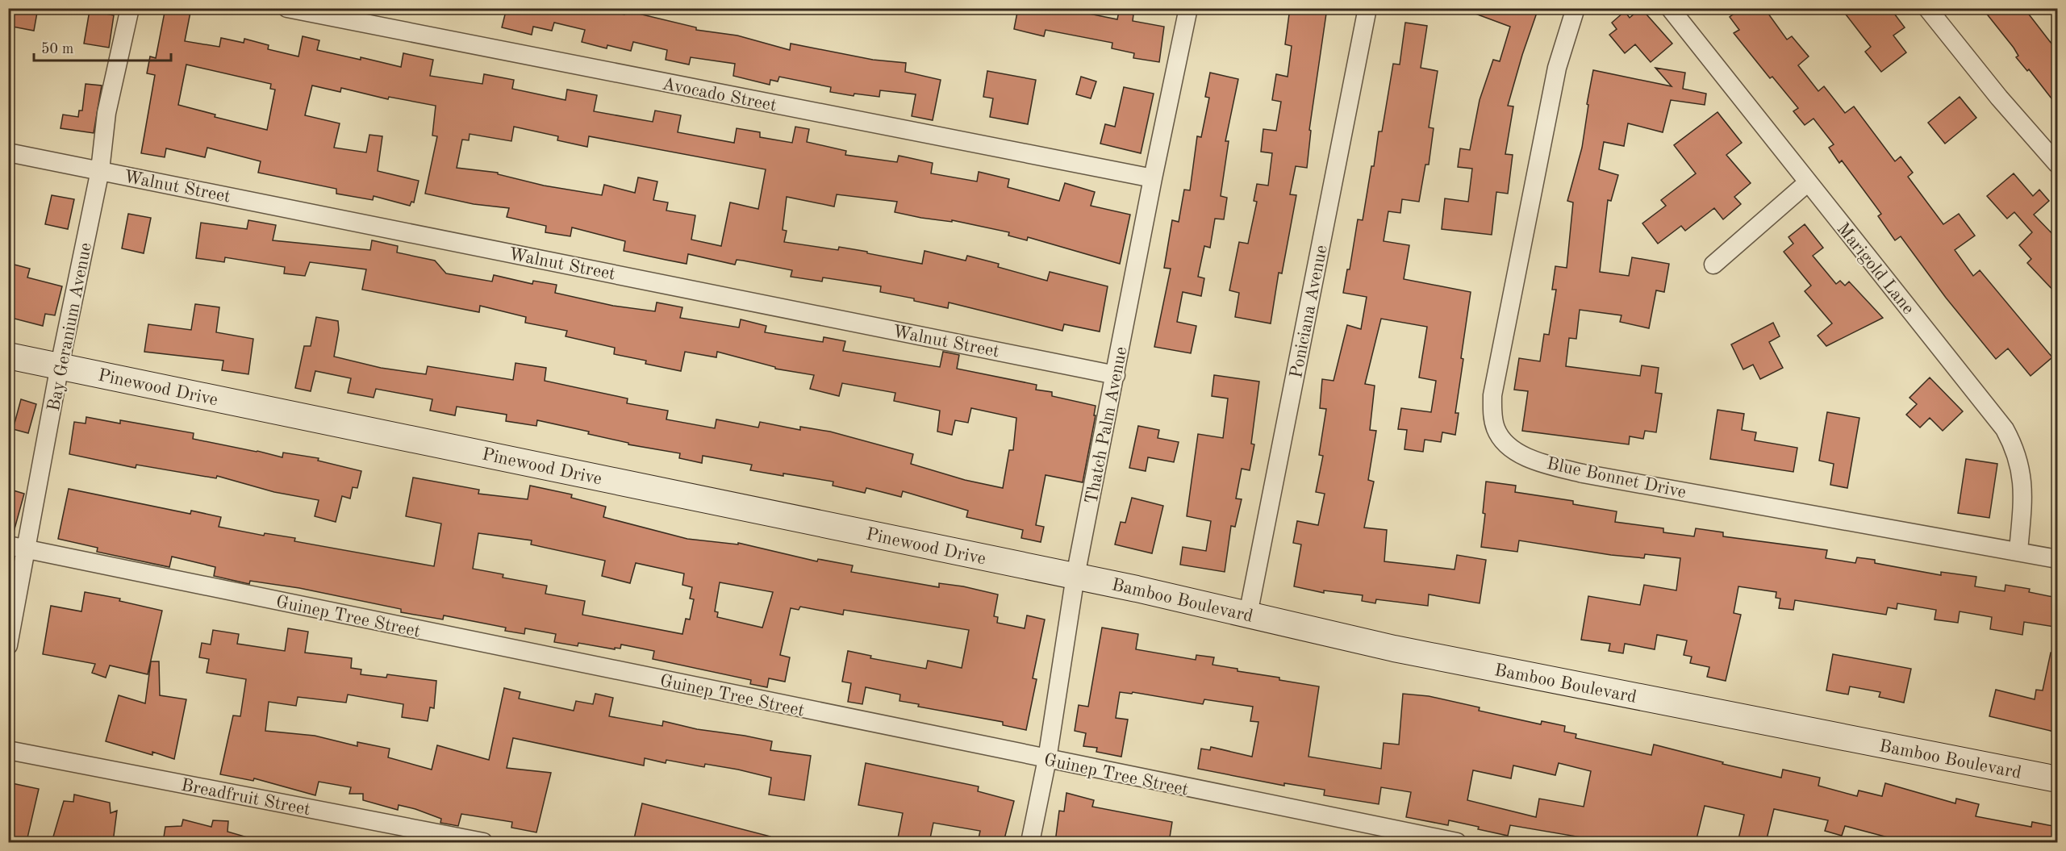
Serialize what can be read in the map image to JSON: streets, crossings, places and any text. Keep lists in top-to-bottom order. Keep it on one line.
{"streets":{"main road":["Pinewood Drive","Bamboo Boulevard"],"street":["Avocado Street","Walnut Street","Marigold Lane","Poniciana Avenue","Bay Geranium Avenue","Thatch Palm Avenue","Blue Bonnet Drive","Guinep Tree Street","Breadfruit Street"]},"crossings":[["Avocado Street","Thatch Palm Avenue"],["Walnut Street","Bay Geranium Avenue"],["Walnut Street","Thatch Palm Avenue"],["Marigold Lane","Blue Bonnet Drive"],["Poniciana Avenue","Bamboo Boulevard"],["Bay Geranium Avenue","Pinewood Drive"],["Bay Geranium Avenue","Guinep Tree Street"],["Pinewood Drive","Thatch Palm Avenue"],["Pinewood Drive","Bamboo Boulevard"],["Thatch Palm Avenue","Bamboo Boulevard"],["Thatch Palm Avenue","Guinep Tree Street"]],"scale_bar":"50 m"}
